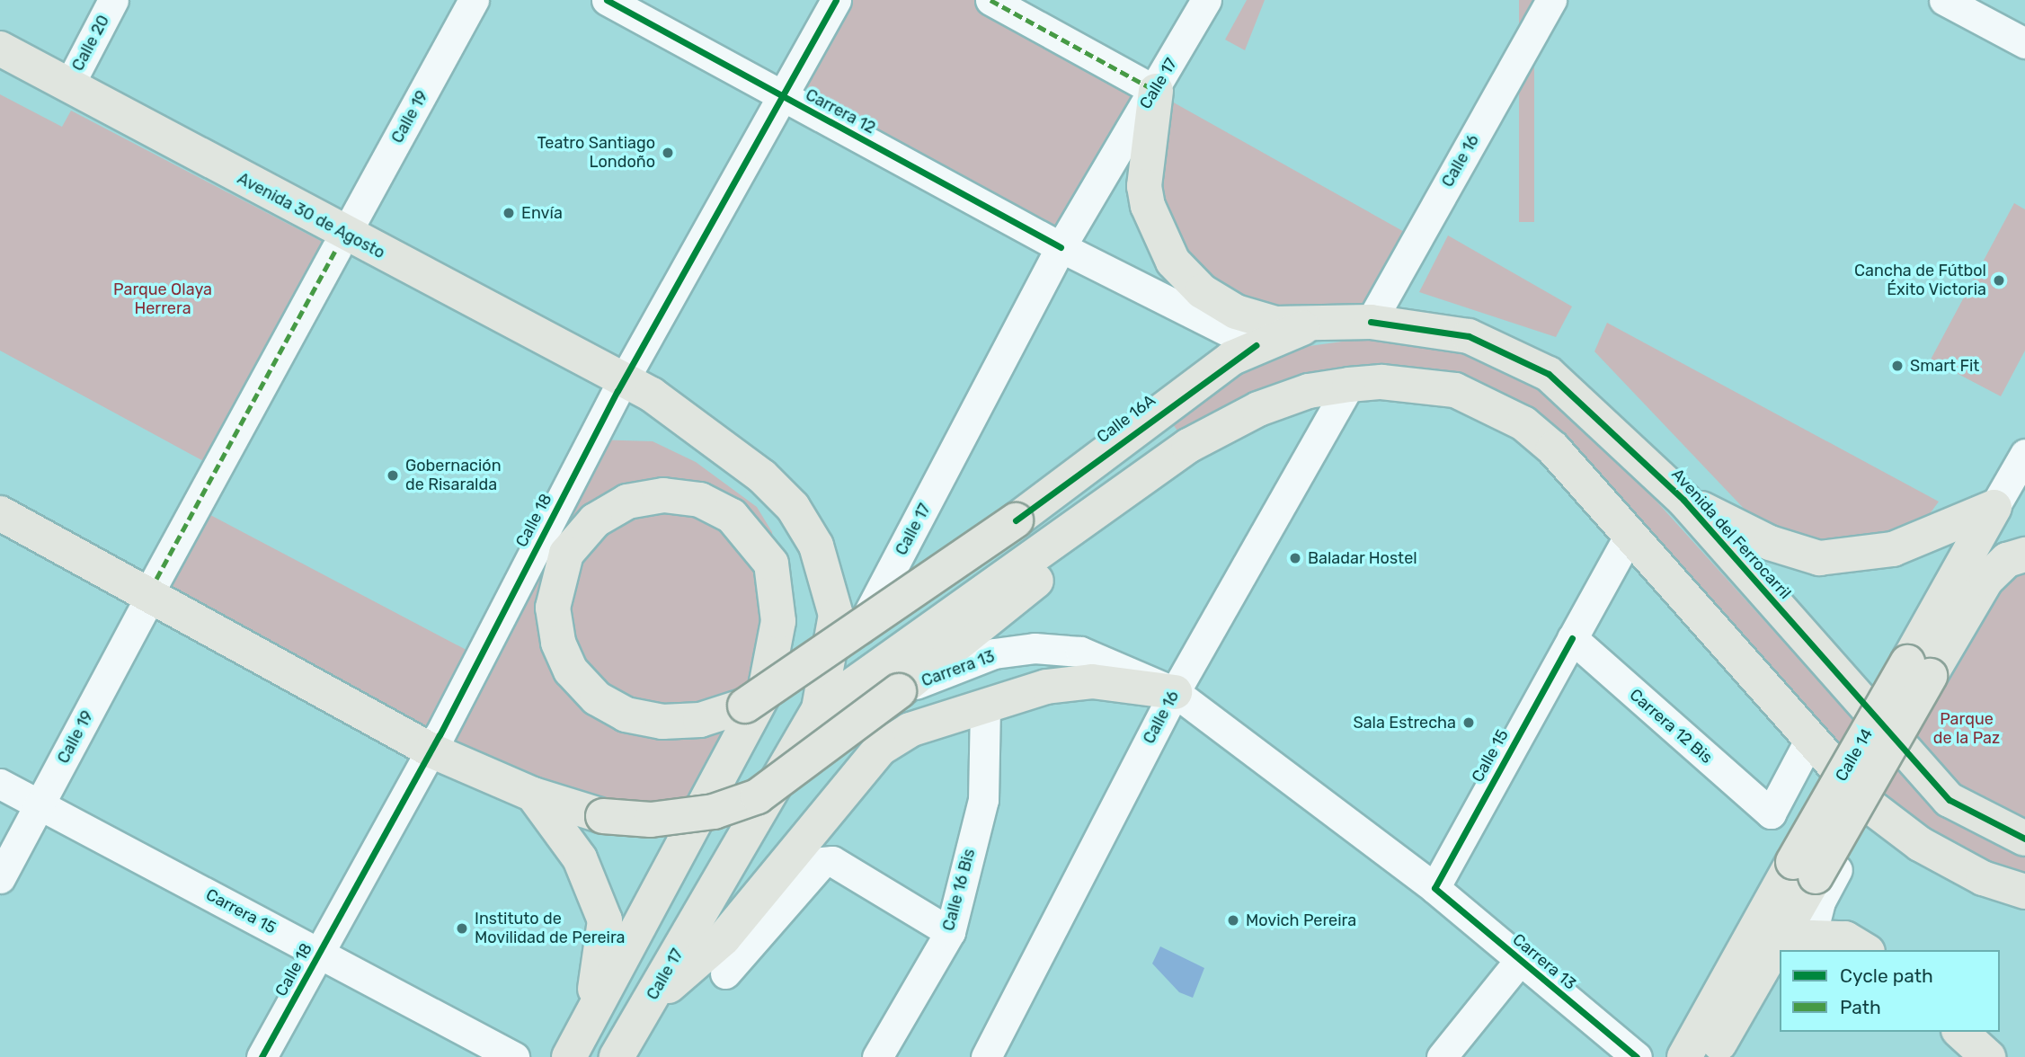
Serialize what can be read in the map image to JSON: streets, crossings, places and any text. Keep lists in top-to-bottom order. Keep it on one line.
{"streets":{"main road":["Calle 17","Avenida 30 de Agosto","Calle 16A","Avenida del Ferrocarril","Calle 14"],"street":["Calle 20","Carrera 12","Calle 19","Calle 16","Calle 18","Carrera 13","Carrera 12 Bis","Calle 15","Calle 16 Bis","Carrera 15"]},"crossings":[["Calle 20","Avenida 30 de Agosto"],["Calle 17","Carrera 12"],["Calle 17","Avenida 30 de Agosto"],["Carrera 12","Calle 16A"],["Carrera 12","Calle 18"],["Calle 19","Avenida 30 de Agosto"],["Calle 19","Carrera 15"],["Calle 16","Avenida del Ferrocarril"],["Calle 16","Carrera 13"],["Avenida 30 de Agosto","Calle 18"],["Calle 16A","Avenida del Ferrocarril"],["Calle 18","Carrera 15"],["Carrera 13","Calle 15"],["Carrera 12 Bis","Calle 15"]],"parks":["Parque Olaya Herrera","Parque de la Paz"],"places":["Teatro Santiago Londoño","Envía","Cancha de Fútbol Éxito Victoria","Smart Fit","Gobernación de Risaralda","Baladar Hostel","Sala Estrecha","Movich Pereira","Instituto de Movilidad de Pereira"],"legend":["Cycle path","Path"]}
